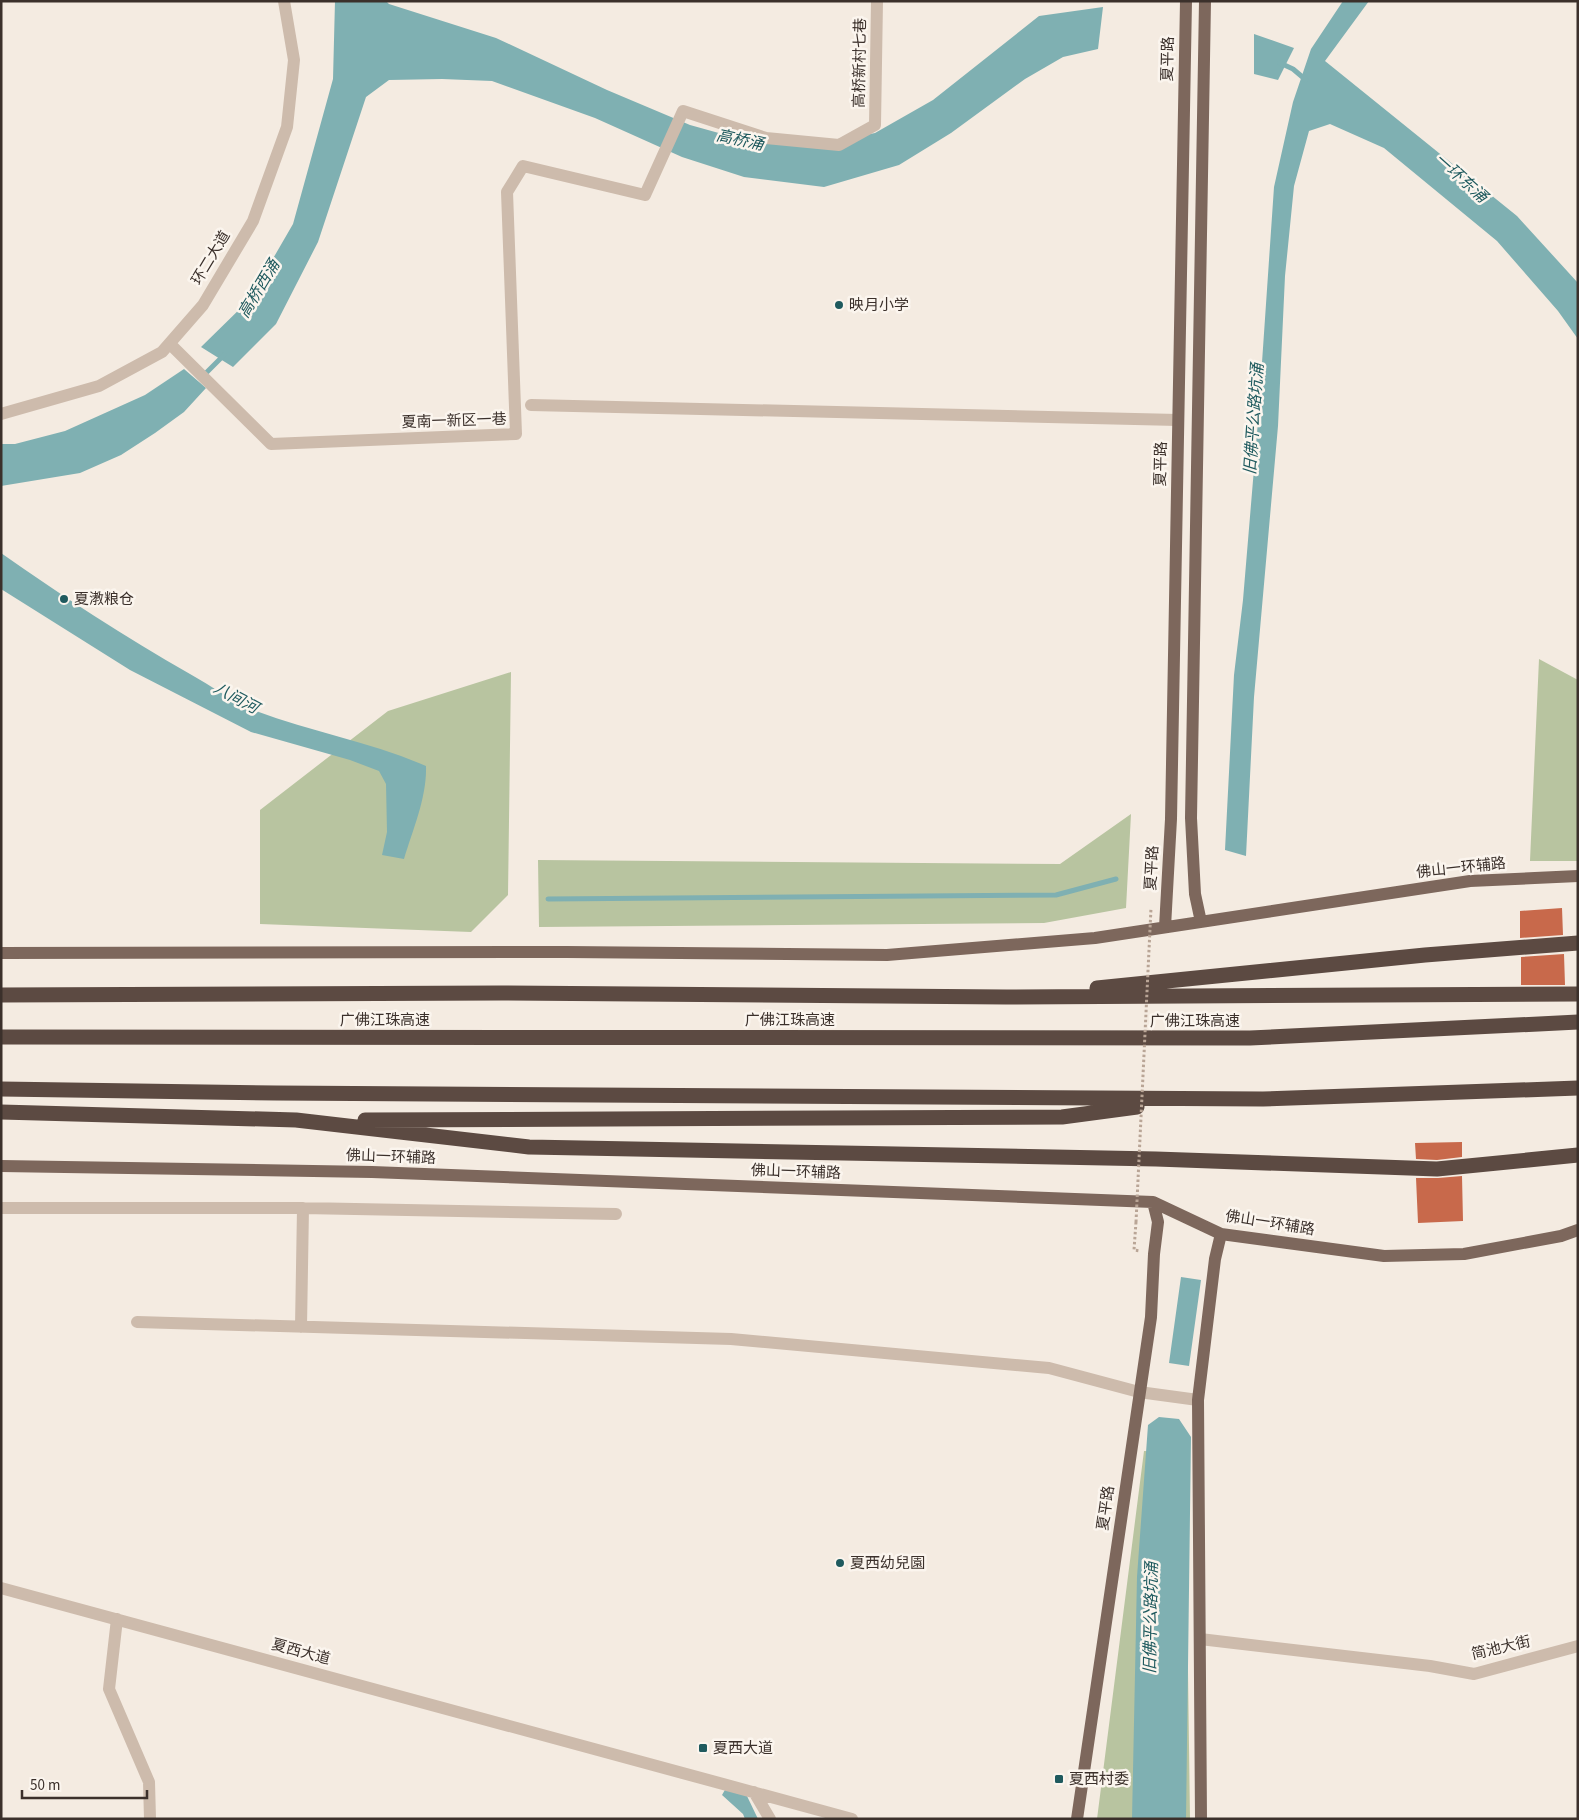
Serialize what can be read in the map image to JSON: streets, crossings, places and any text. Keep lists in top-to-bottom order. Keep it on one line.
{"streets":{"highway":["广佛江珠高速"],"main road":["夏平路","佛山一环辅路"],"street":["高桥新村七巷","环二大道","夏南一新区一巷","简池大街","夏西大道"]},"crossings":[["夏平路","佛山一环辅路"],["高桥新村七巷","夏南一新区一巷"],["环二大道","夏南一新区一巷"]],"water":["高桥涌","一环东涌","高桥西涌","旧佛平公路坑涌","八间河"],"places":{"other":["映月小学","夏漖粮仓","夏西幼兒園"],"transit":["夏西大道","夏西村委"]},"scale_bar":"50 m"}
